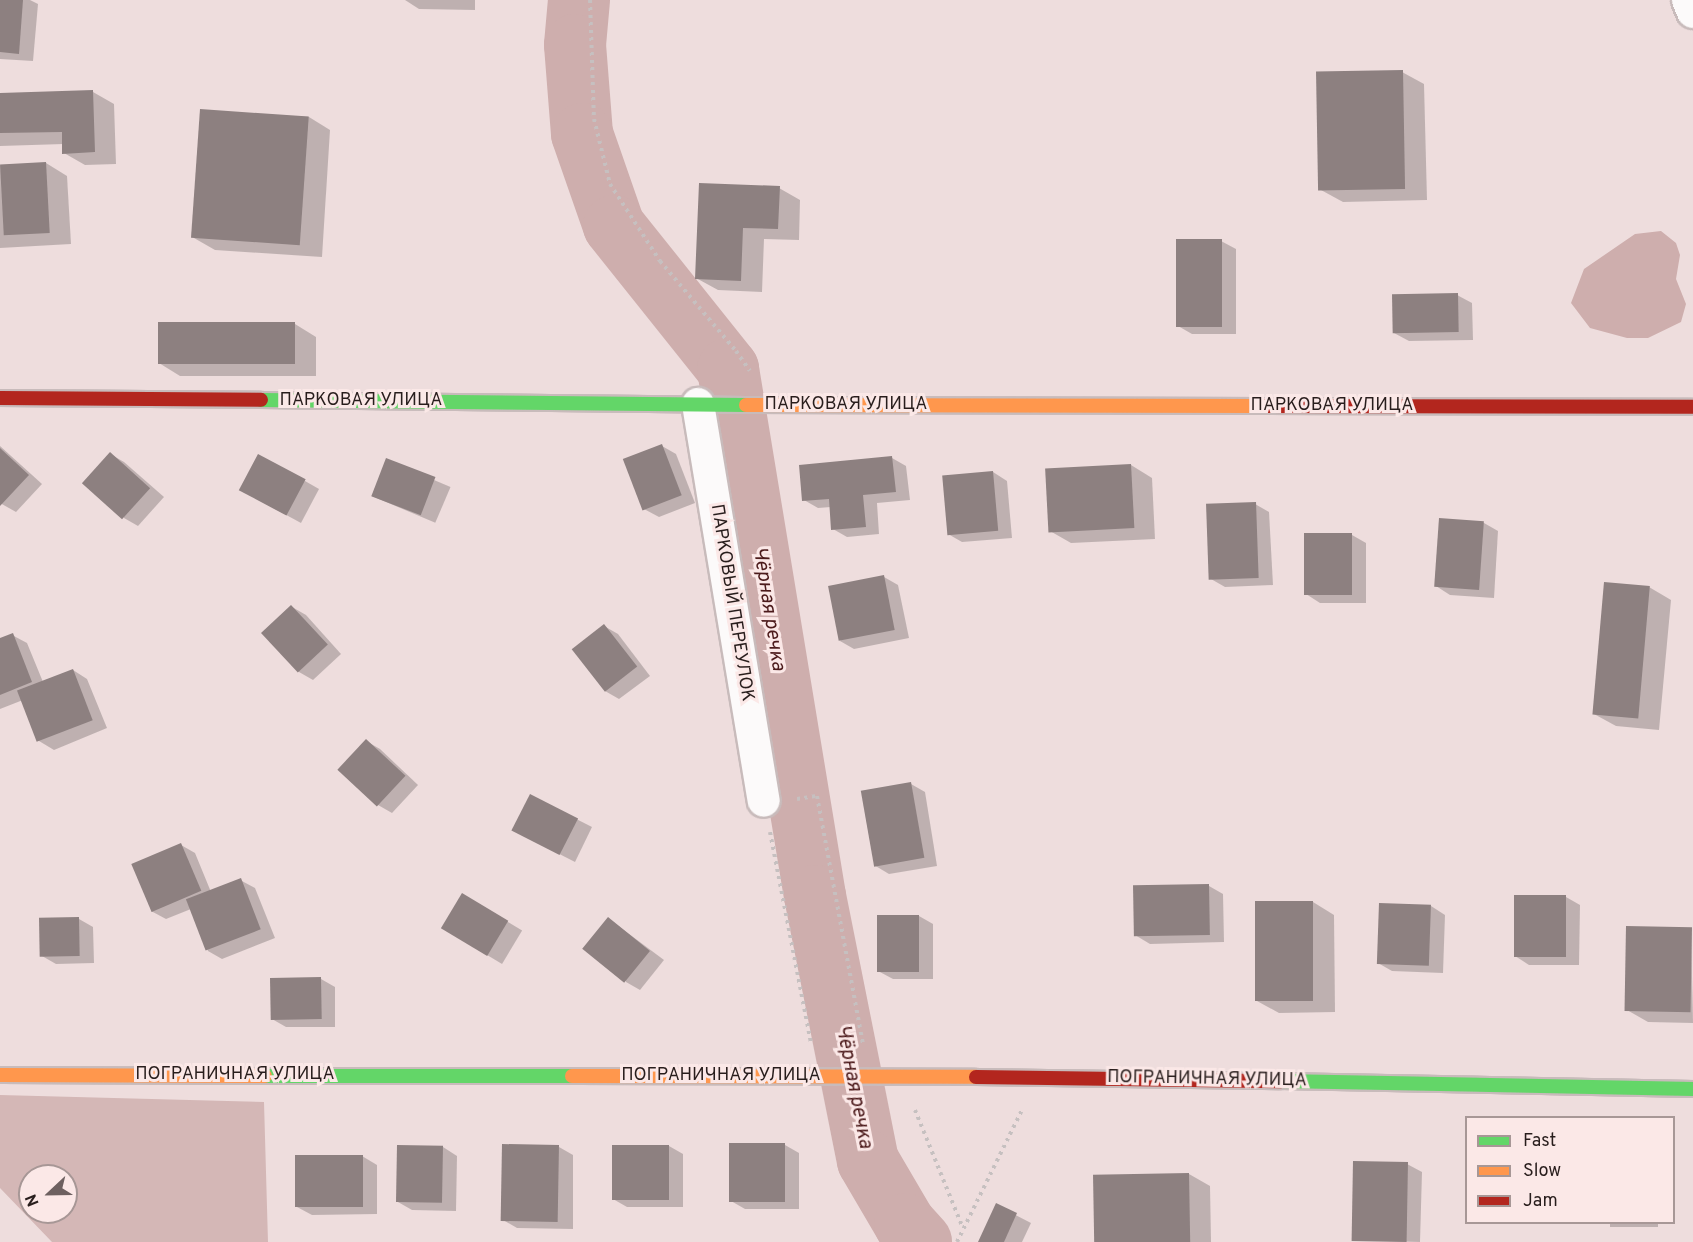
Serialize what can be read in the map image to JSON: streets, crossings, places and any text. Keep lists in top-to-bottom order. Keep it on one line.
{"streets":{"street":["ПАРКОВАЯ УЛИЦА","ПАРКОВЫЙ ПЕРЕУЛОК","ПОГРАНИЧНАЯ УЛИЦА"]},"crossings":[["ПАРКОВАЯ УЛИЦА","ПАРКОВЫЙ ПЕРЕУЛОК"]],"water":["Чёрная речка"],"legend":["Fast","Slow","Jam"],"north":"left"}
